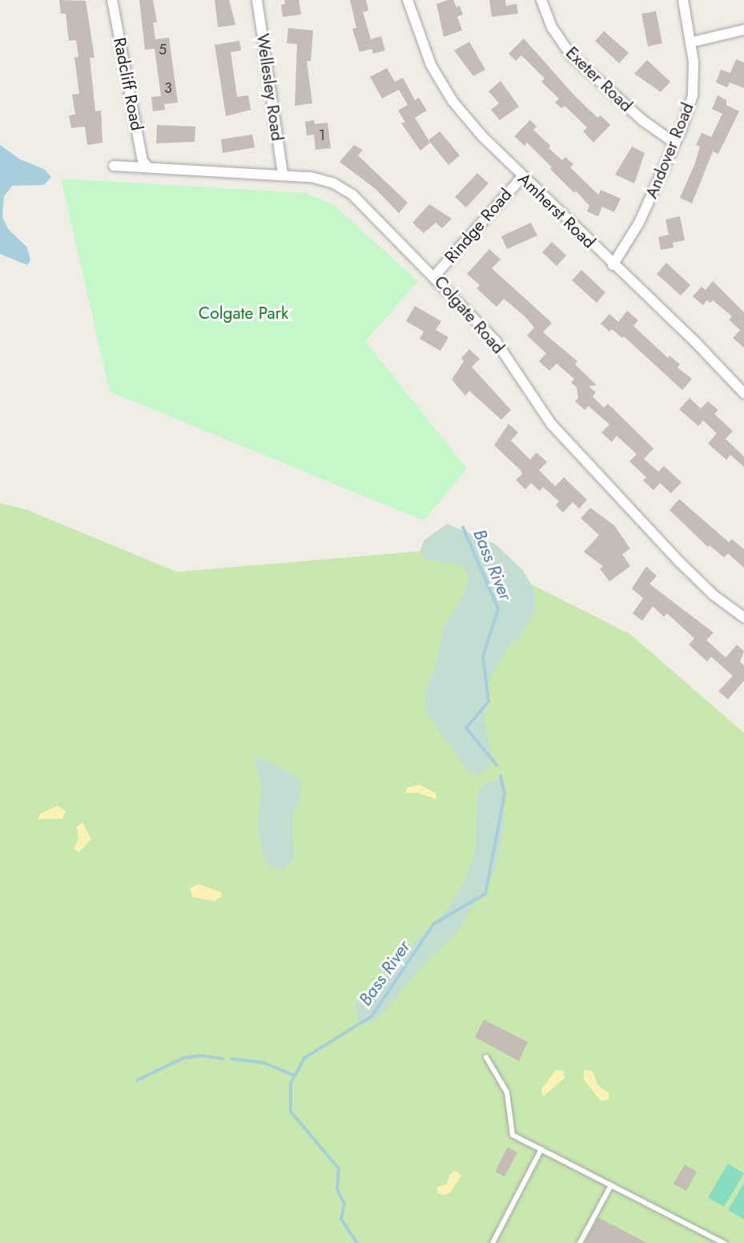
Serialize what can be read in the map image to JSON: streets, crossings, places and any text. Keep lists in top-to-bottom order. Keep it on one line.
{"streets":{"street":["Exeter Road","Radcliff Road","Wellesley Road","Andover Road","Amherst Road","Rindge Road","Colgate Road"]},"crossings":[["Exeter Road","Andover Road"],["Radcliff Road","Colgate Road"],["Wellesley Road","Colgate Road"],["Andover Road","Amherst Road"],["Amherst Road","Rindge Road"],["Rindge Road","Colgate Road"]],"water":["Bass River"],"parks":["Colgate Park"],"house_numbers":["5","3","1"]}
